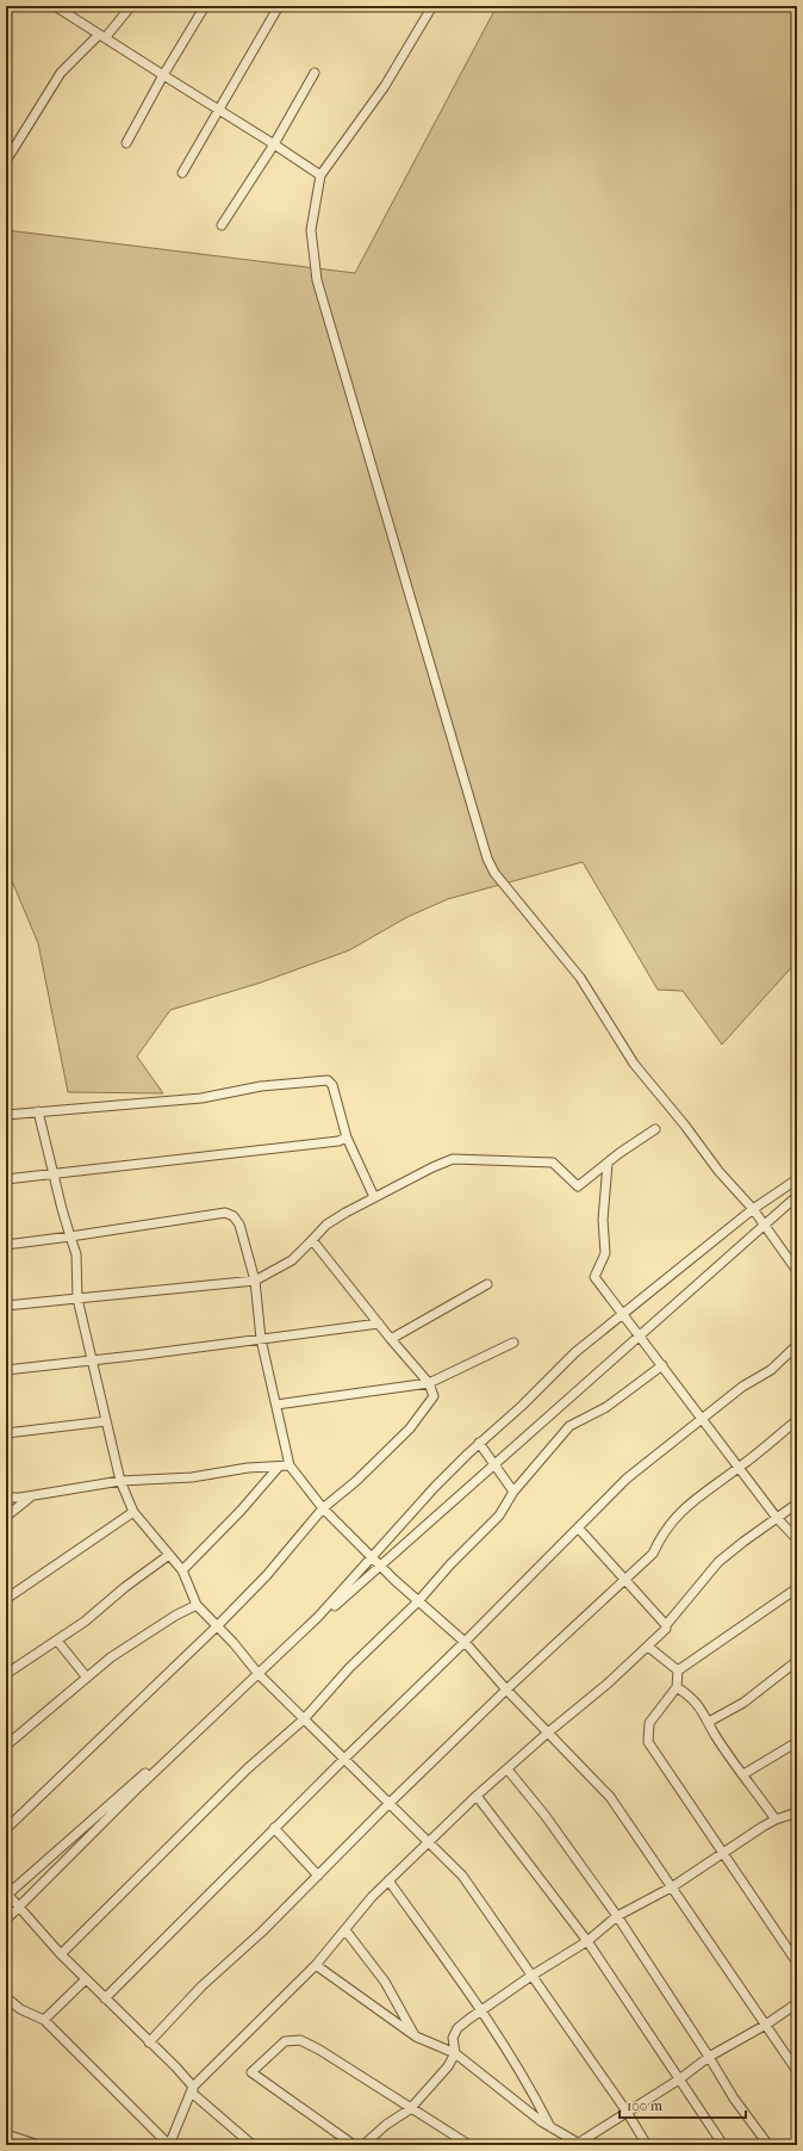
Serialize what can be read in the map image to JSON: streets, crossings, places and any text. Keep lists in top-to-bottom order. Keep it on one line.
{"scale_bar":"100 m"}
